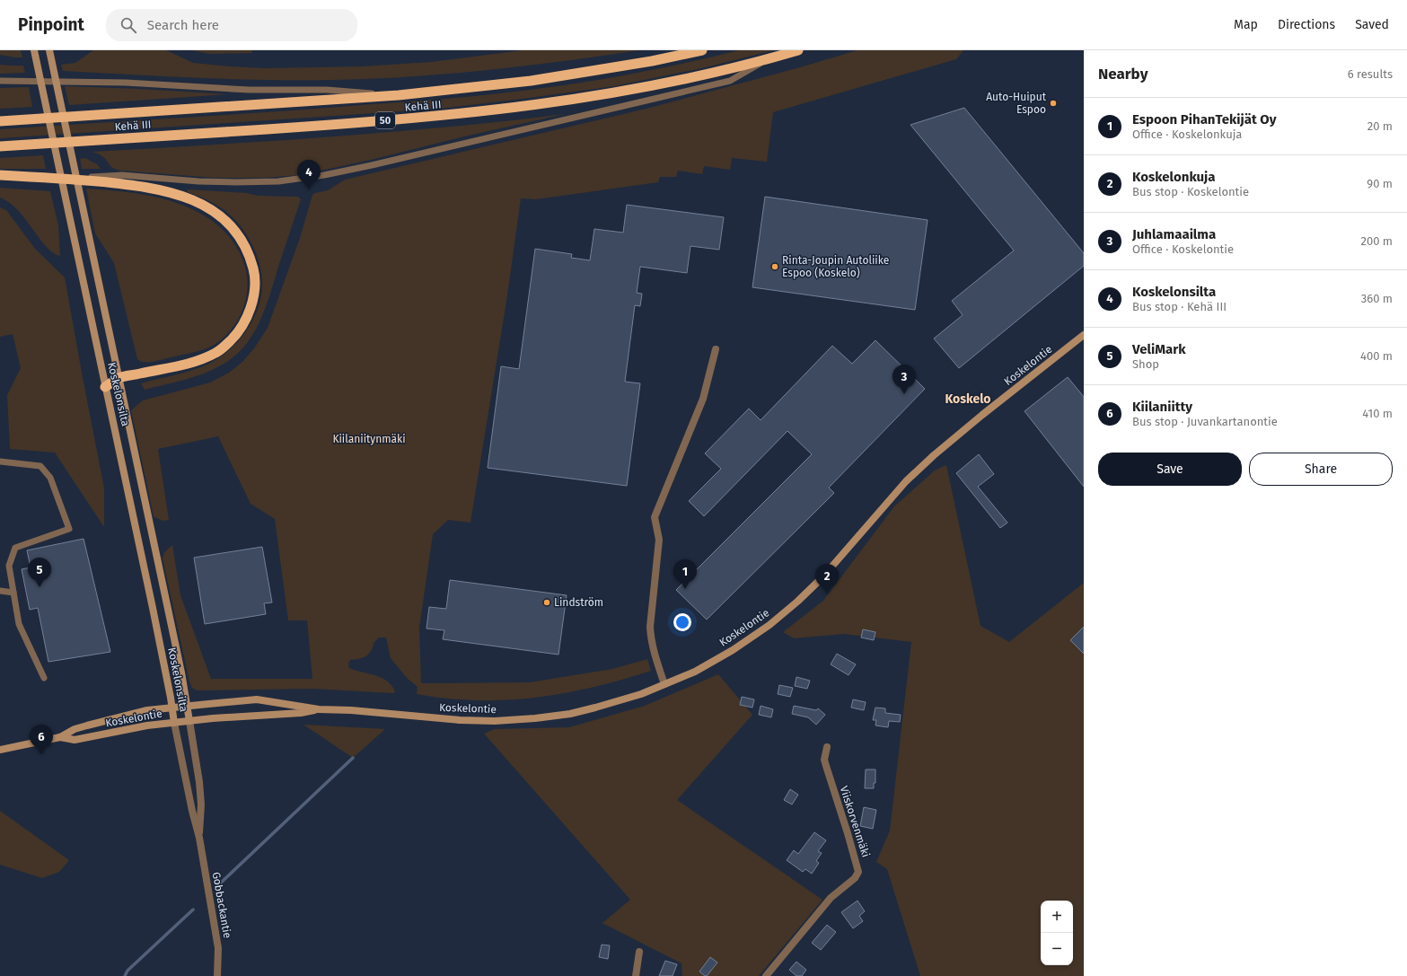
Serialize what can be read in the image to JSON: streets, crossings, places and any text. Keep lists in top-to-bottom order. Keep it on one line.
{"streets":{"highway":["Kehä III","50"],"main road":["Koskelontie","Koskelonsilta"],"street":["Viiskorvenmäki","Gobbackantie"]},"crossings":[["Koskelontie","Koskelonsilta"],["Koskelontie","Gobbackantie"],["Koskelonsilta","Gobbackantie"]],"districts":["Koskelo"],"parks":["Kiilaniitynmäki"],"places":["Auto-Huiput Espoo","Rinta-Joupin Autoliike Espoo (Koskelo)","Lindström"],"page":{"header":"Pinpoint","search":"Search here","nav":["Map","Directions","Saved"],"heading":["Nearby","6 results"],"list":[{"mark":"1","name":"Espoon PihanTekijät Oy","note":"Office · Koskelonkuja","value":"20 m"},{"mark":"2","name":"Koskelonkuja","note":"Bus stop · Koskelontie","value":"90 m"},{"mark":"3","name":"Juhlamaailma","note":"Office · Koskelontie","value":"200 m"},{"mark":"4","name":"Koskelonsilta","note":"Bus stop · Kehä III","value":"360 m"},{"mark":"5","name":"VeliMark","note":"Shop","value":"400 m"},{"mark":"6","name":"Kiilaniitty","note":"Bus stop · Juvankartanontie","value":"410 m"}],"pins":["4","3","5","1","2","6"],"buttons":["Save","Share"],"map_buttons":["+","−"]}}
